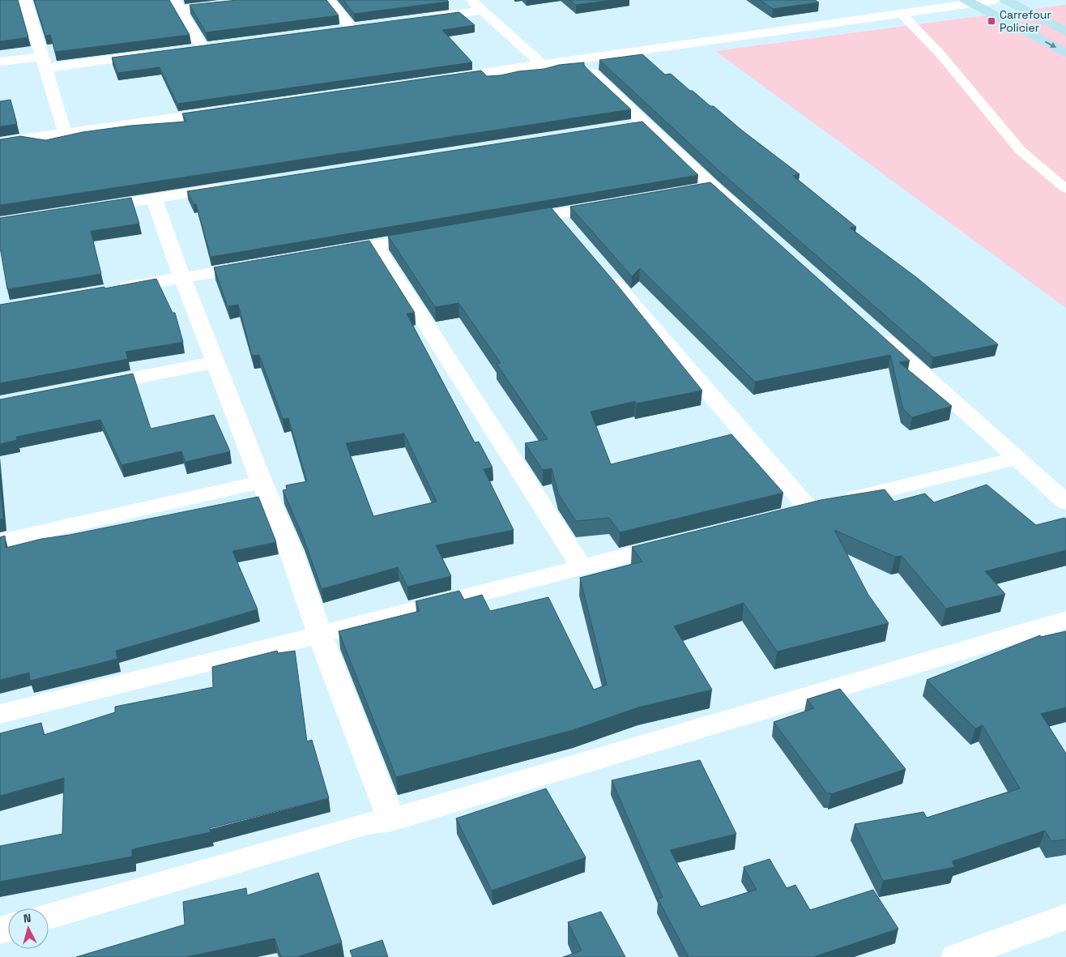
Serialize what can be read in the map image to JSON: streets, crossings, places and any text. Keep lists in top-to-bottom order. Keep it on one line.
{"places":{"transit":["Carrefour Policier"]},"north":"top"}
